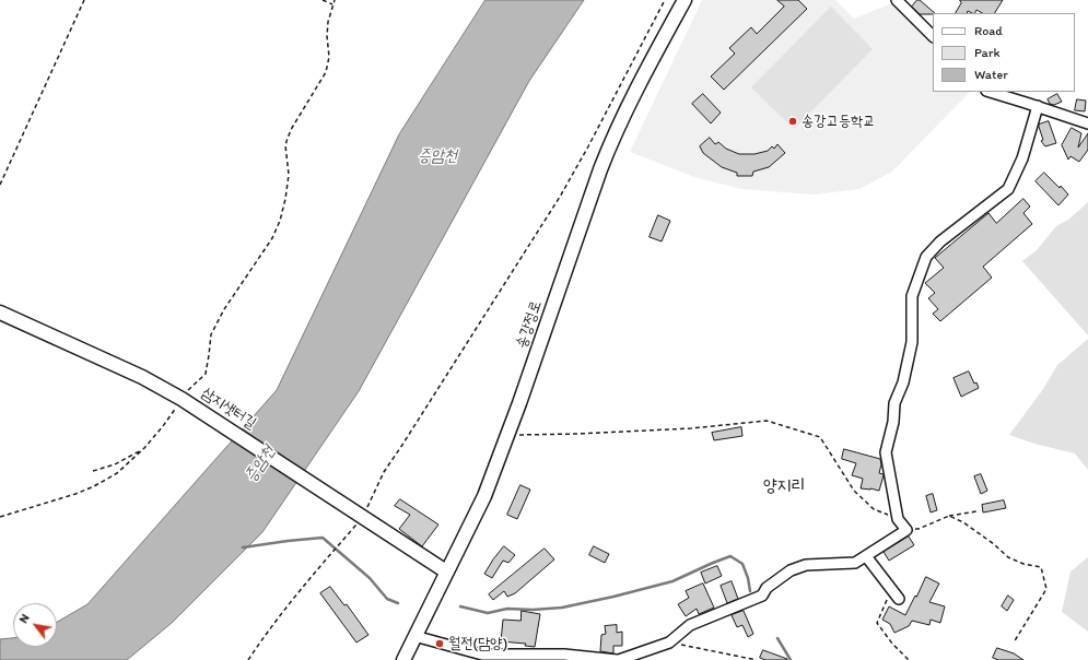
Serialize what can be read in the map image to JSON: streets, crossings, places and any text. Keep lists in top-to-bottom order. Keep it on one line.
{"streets":{"main road":["송강정로","삼지샛터길"]},"crossings":[["송강정로","삼지샛터길"]],"districts":["양지리"],"water":["증암천"],"places":["송강고등학교","월전(담양)"],"legend":["Road","Park","Water"],"north":"top left"}
